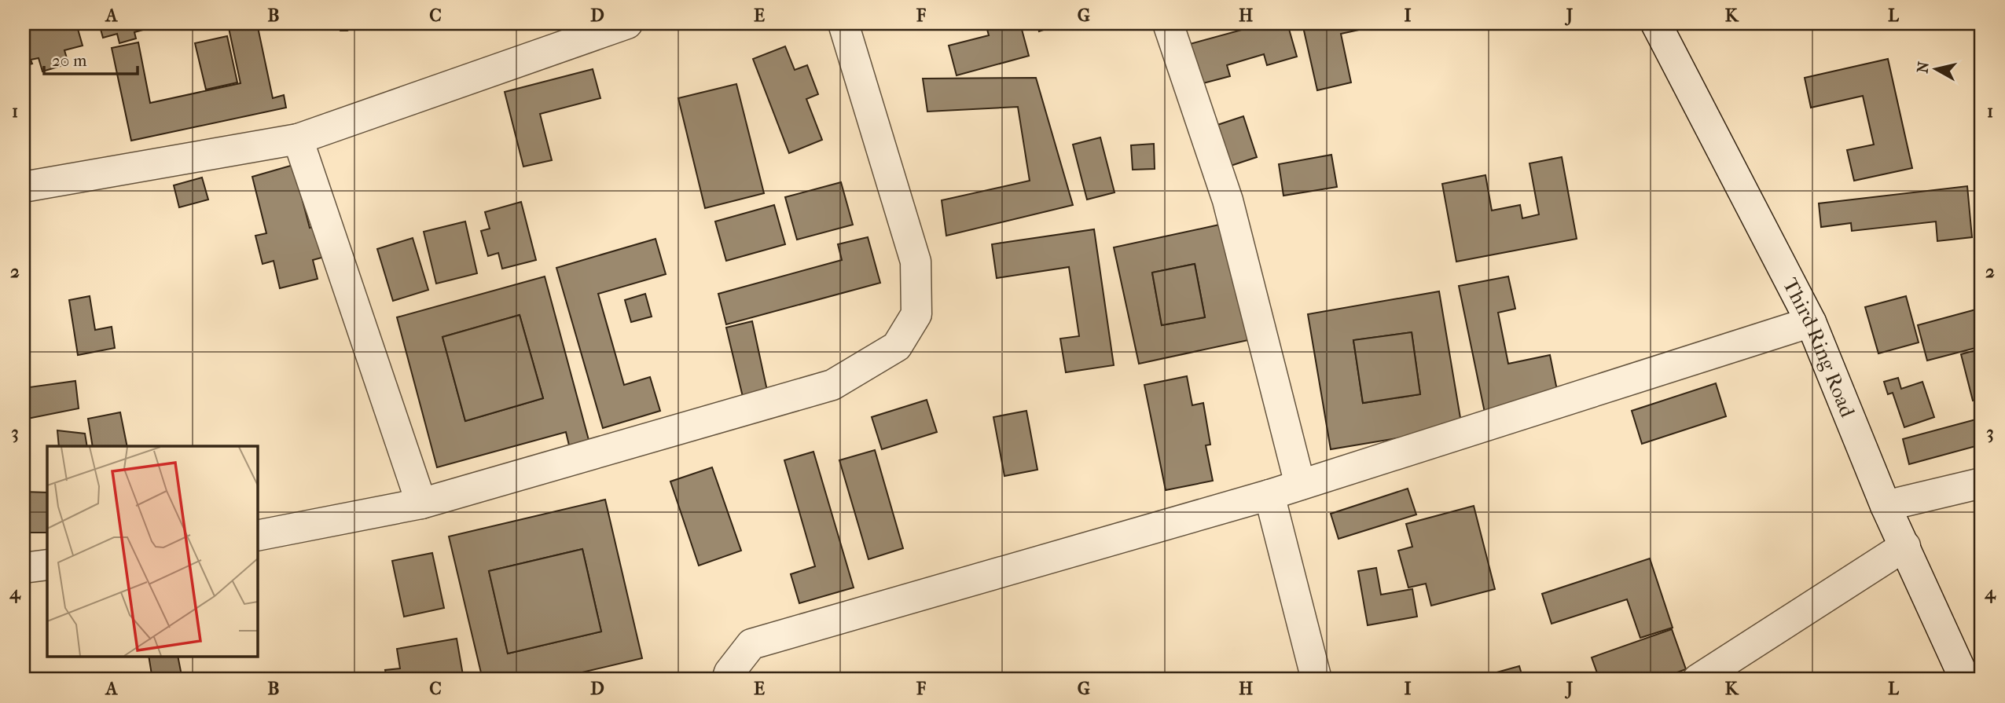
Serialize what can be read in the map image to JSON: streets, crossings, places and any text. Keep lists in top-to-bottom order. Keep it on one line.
{"streets":{"street":["Third Ring Road"]},"scale_bar":"20 m","north":"left","grid":{"columns":["A","B","C","D","E","F","G","H","I","J","K","L"],"rows":["1","2","3","4"]}}
